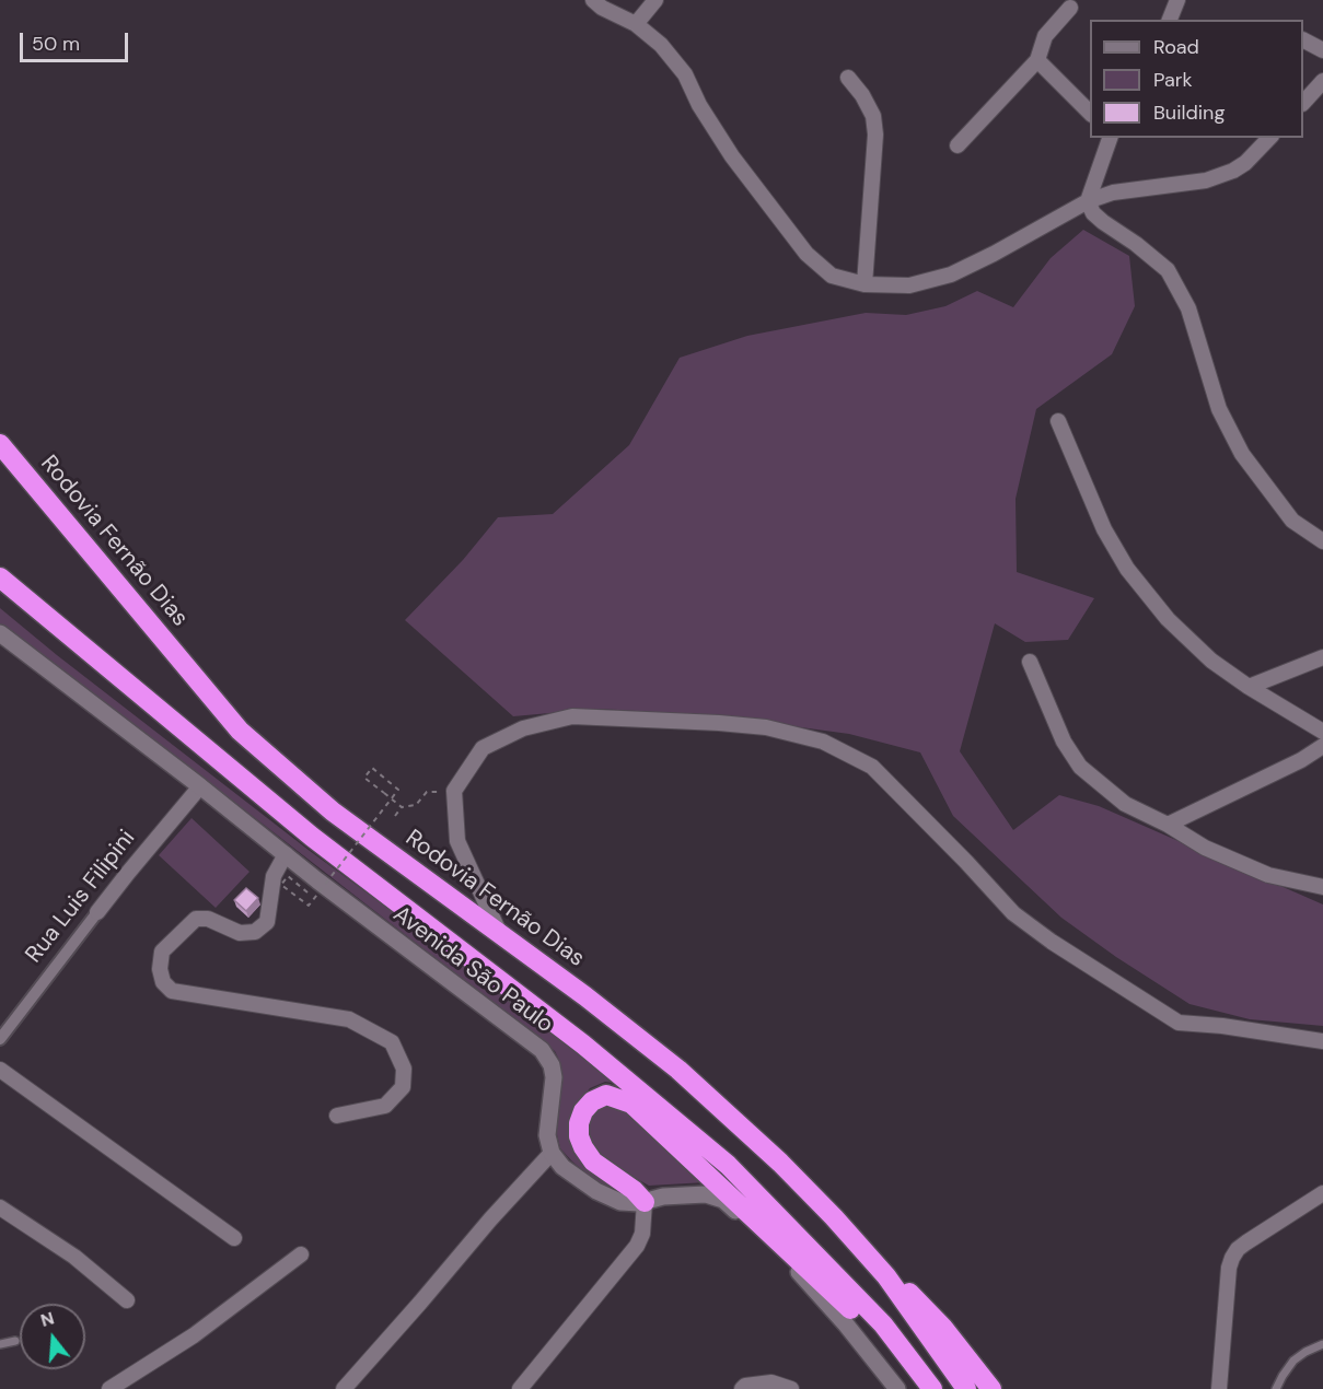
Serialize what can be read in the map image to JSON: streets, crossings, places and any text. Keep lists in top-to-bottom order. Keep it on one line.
{"streets":{"highway":["Rodovia Fernão Dias"],"street":["Rua Luis Filipini","Avenida São Paulo"]},"crossings":[["Rua Luis Filipini","Avenida São Paulo"]],"legend":["Road","Park","Building"],"scale_bar":"50 m","north":"top"}
